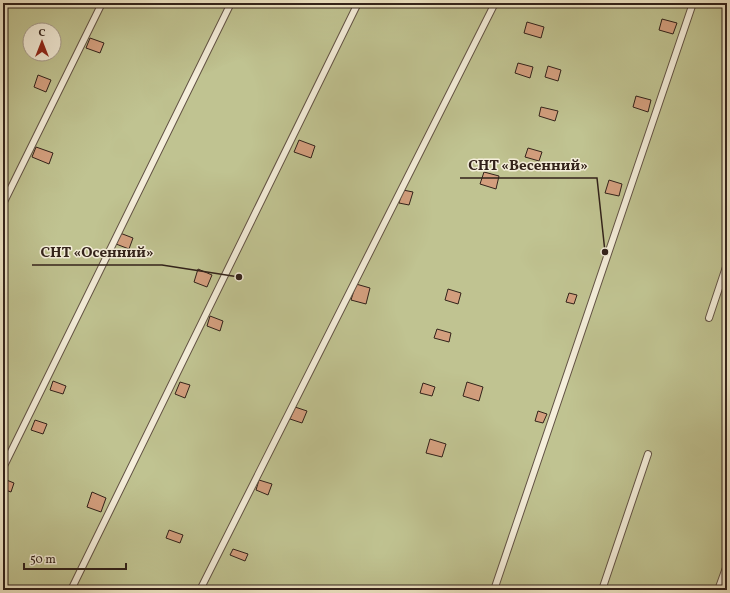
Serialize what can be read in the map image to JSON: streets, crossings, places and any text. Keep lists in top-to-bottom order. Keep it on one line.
{"places":["СНТ «Весенний»","СНТ «Осенний»"],"scale_bar":"50 m","north":"top"}
